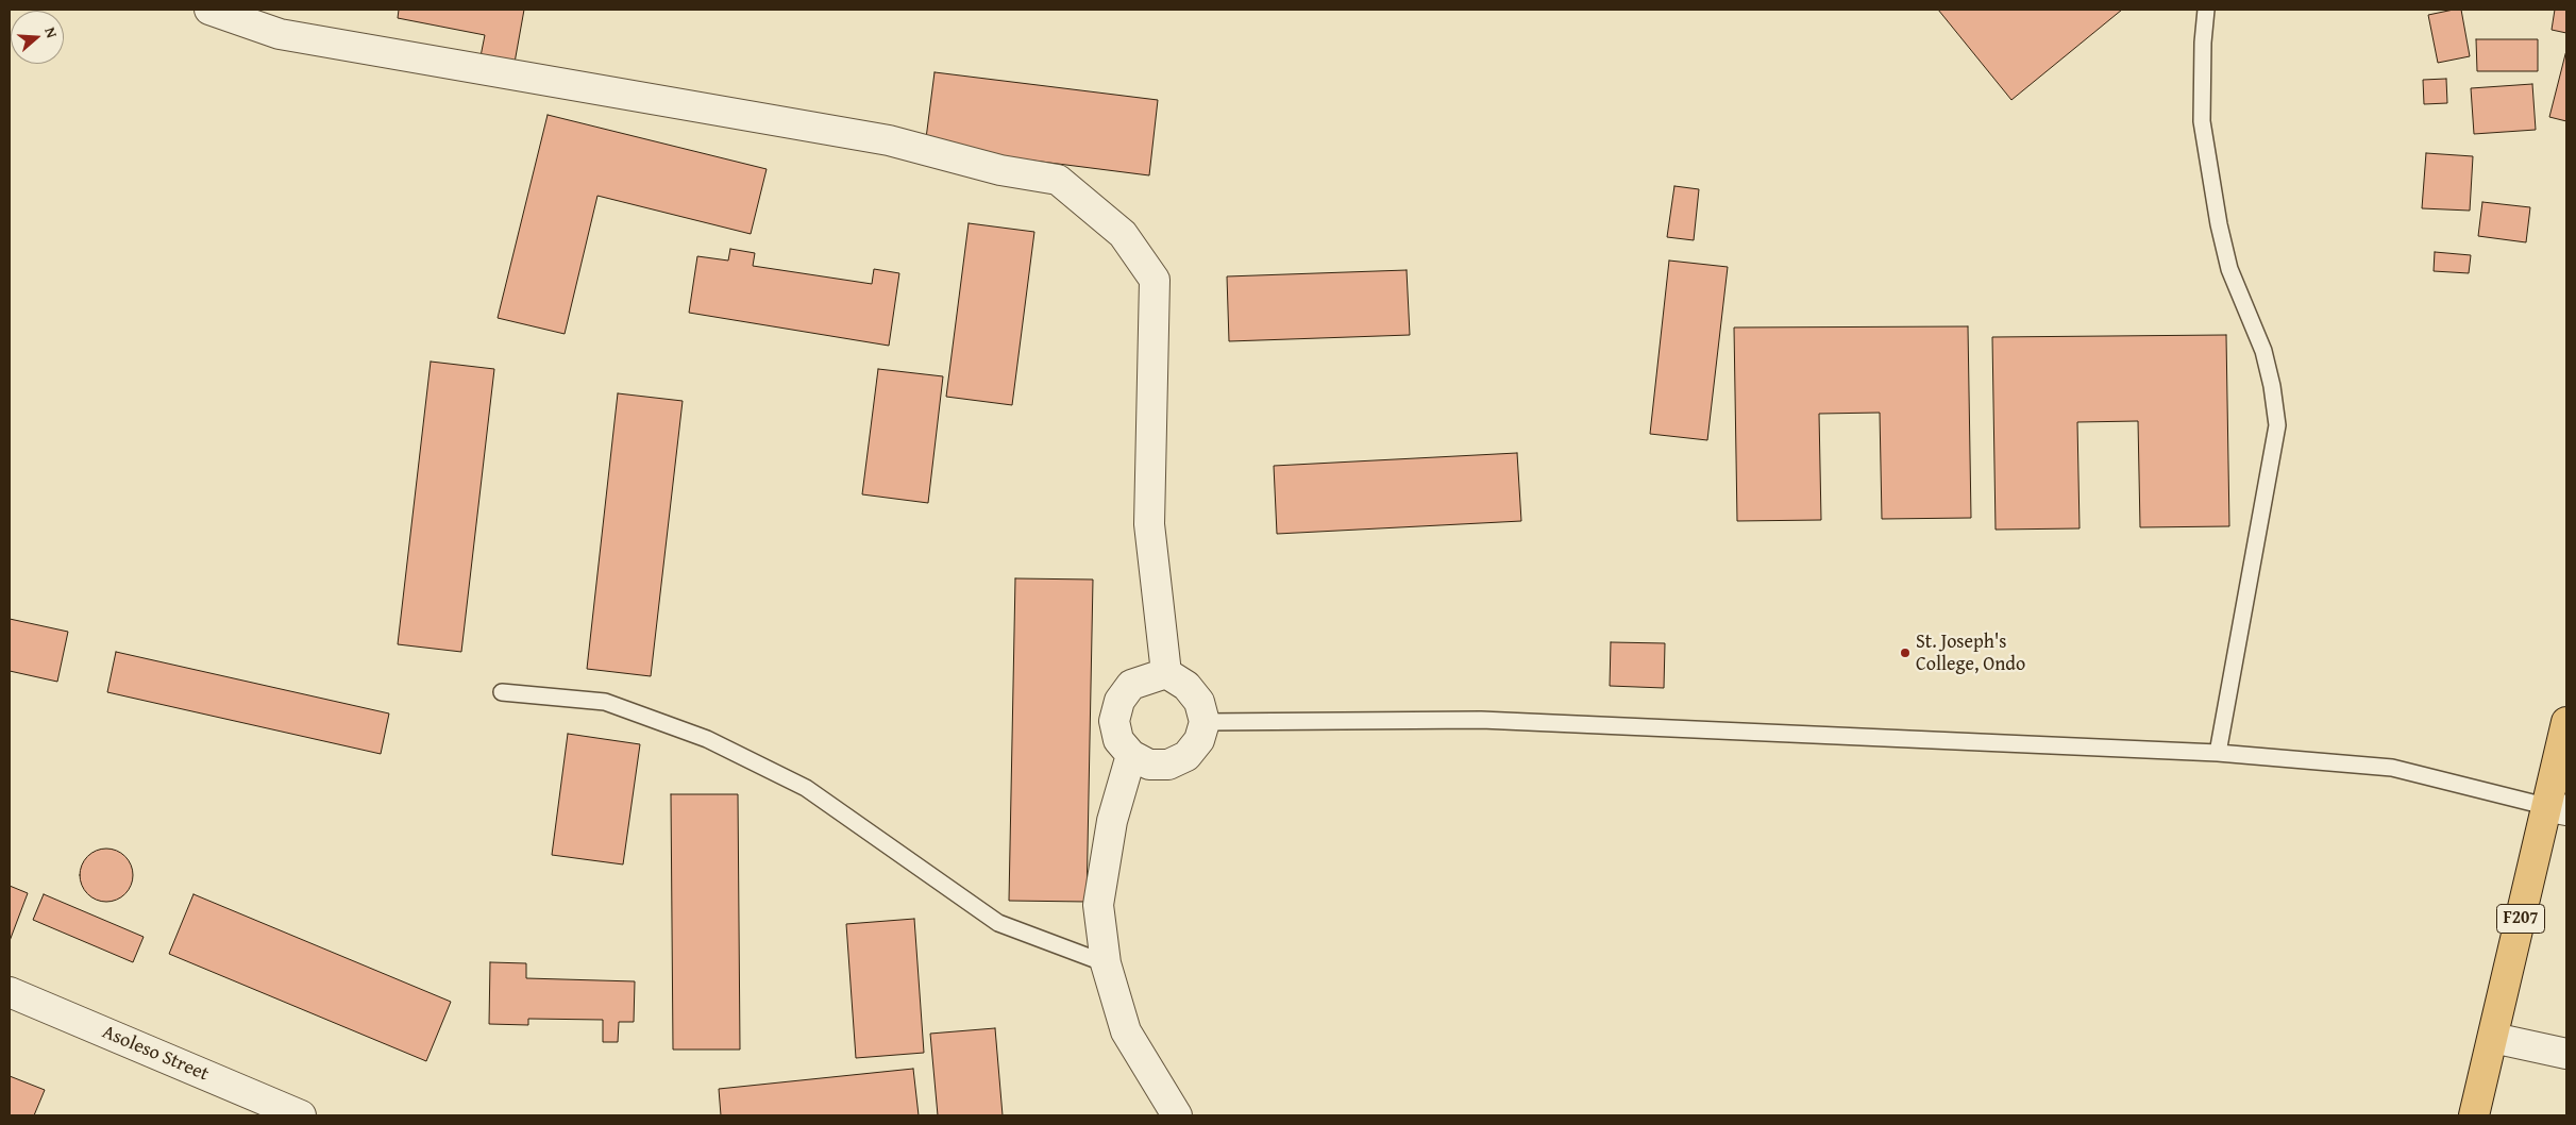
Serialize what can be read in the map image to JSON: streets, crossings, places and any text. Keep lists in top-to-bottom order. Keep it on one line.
{"streets":{"main road":["F207"],"street":["Asoleso Street"]},"places":["St. Joseph's College, Ondo"],"north":"right"}
